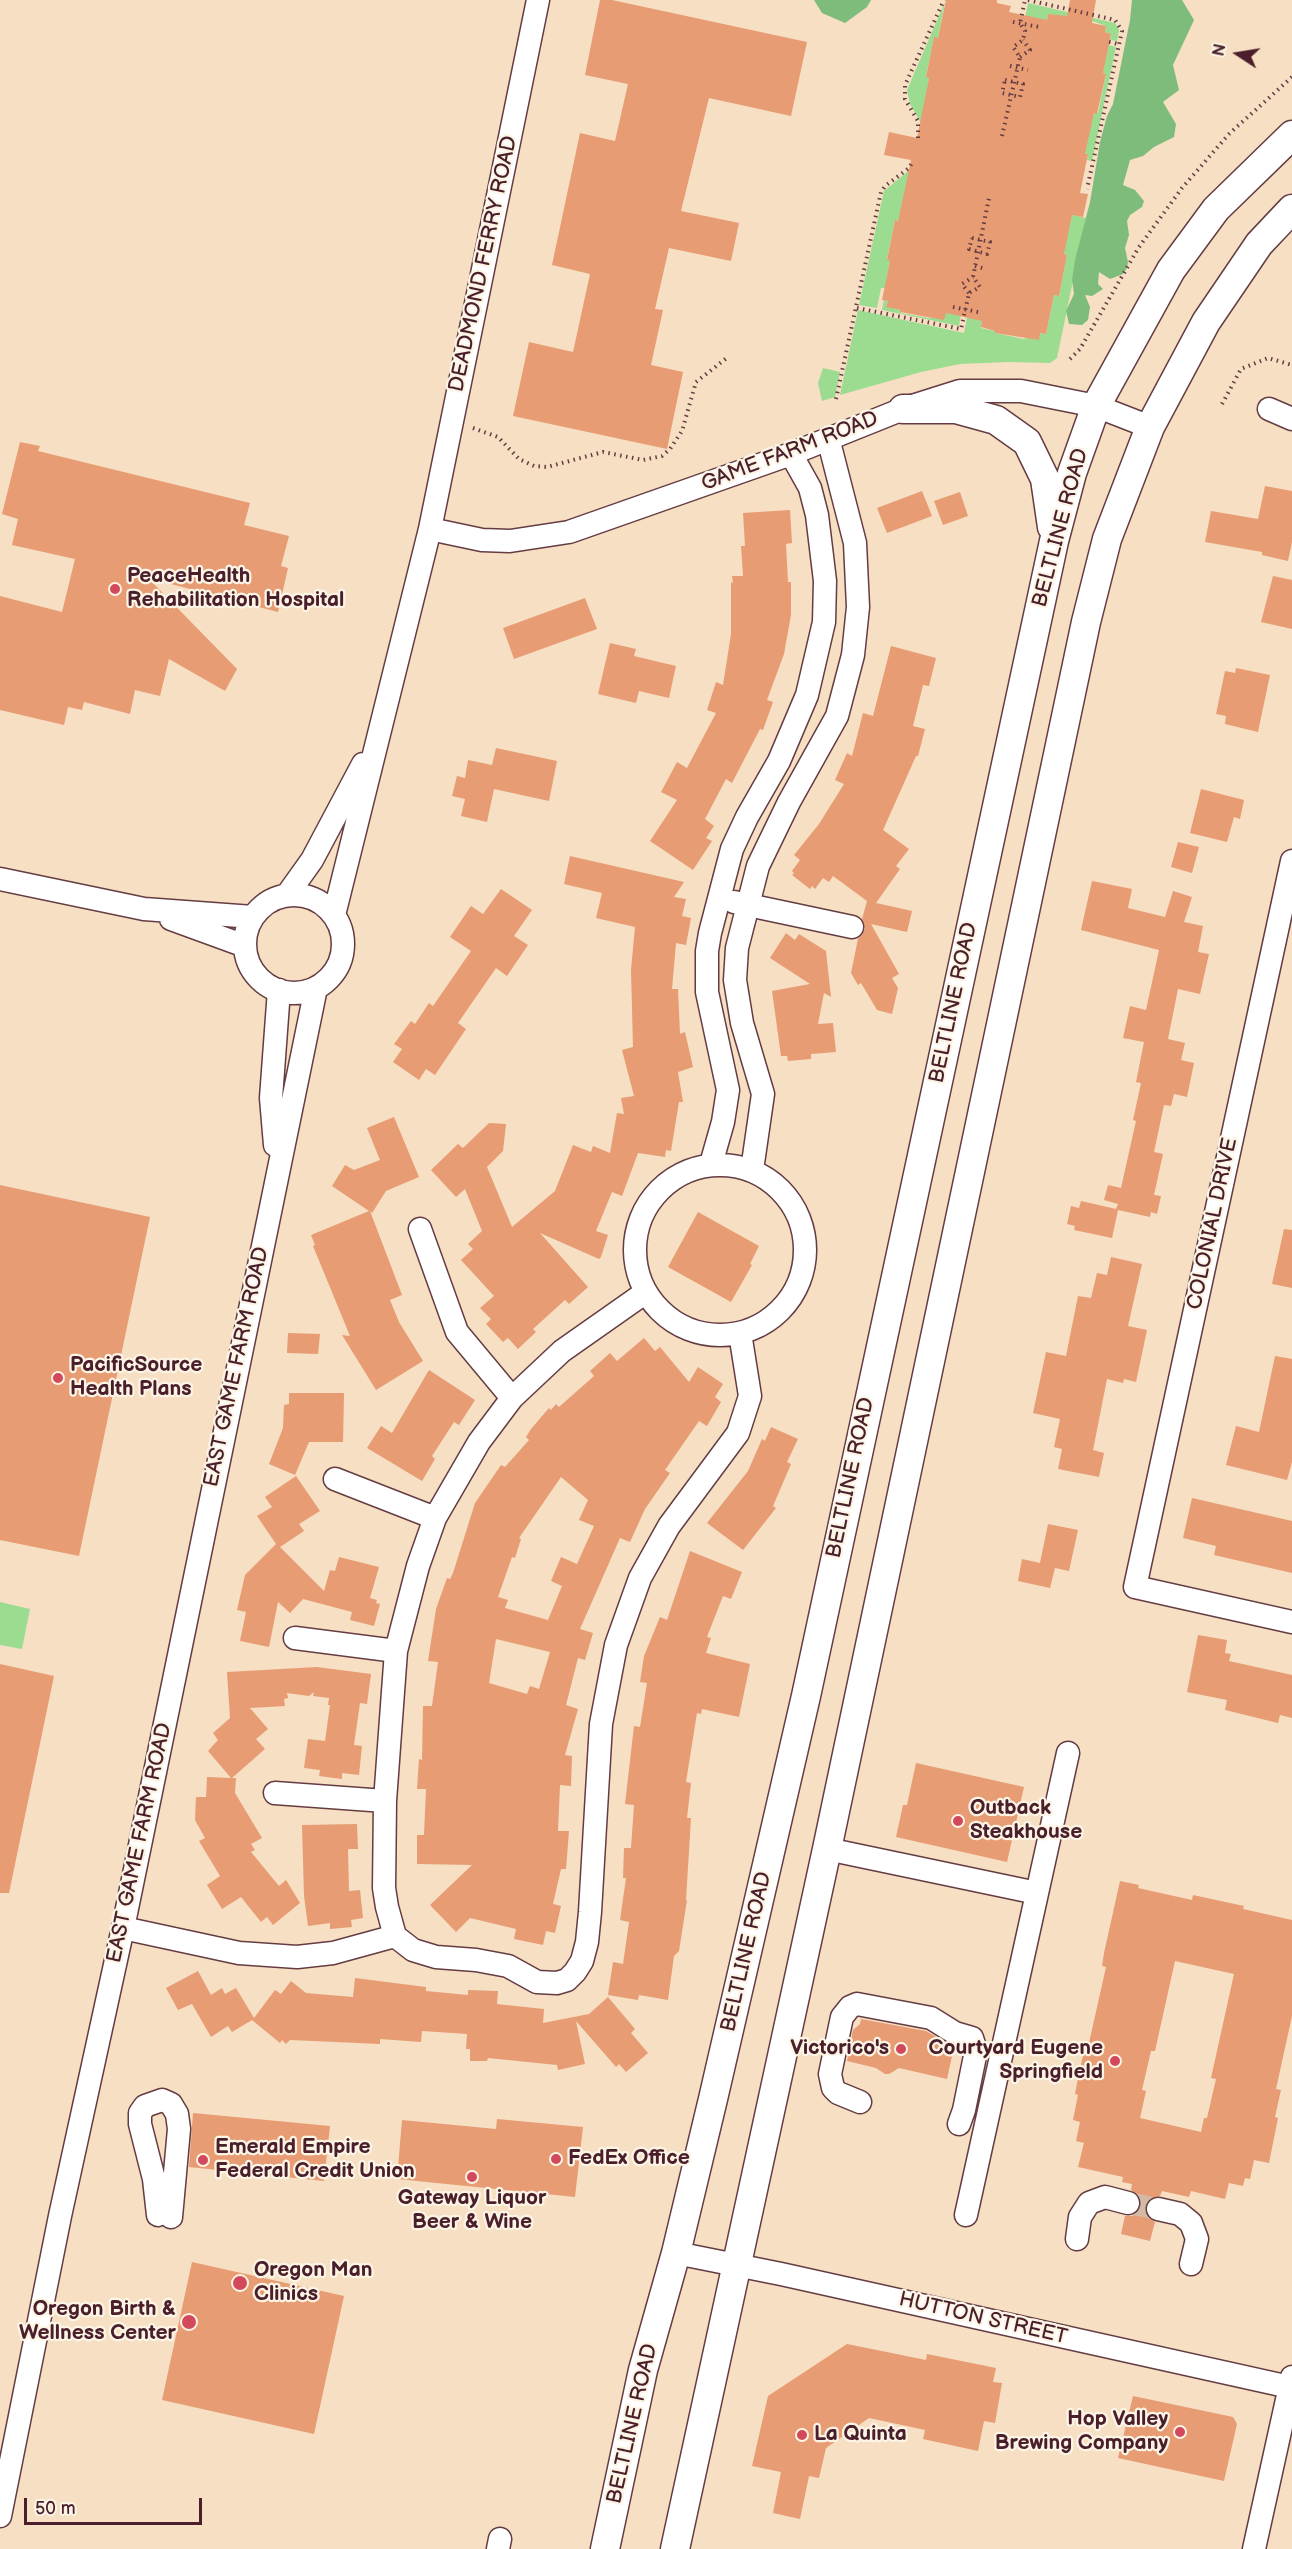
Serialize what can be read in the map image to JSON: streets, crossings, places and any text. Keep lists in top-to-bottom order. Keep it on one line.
{"streets":{"main road":["BELTLINE ROAD"],"street":["DEADMOND FERRY ROAD","GAME FARM ROAD","COLONIAL DRIVE","EAST GAME FARM ROAD","HUTTON STREET"]},"crossings":[["DEADMOND FERRY ROAD","GAME FARM ROAD"],["GAME FARM ROAD","BELTLINE ROAD"],["BELTLINE ROAD","HUTTON STREET"]],"places":["PeaceHealth Rehabilitation Hospital","PacificSource Health Plans","Outback Steakhouse","Victorico's","Courtyard Eugene Springfield","FedEx Office","Emerald Empire Federal Credit Union","Gateway Liquor Beer & Wine","Oregon Man Clinics","Oregon Birth & Wellness Center","Hop Valley Brewing Company","La Quinta"],"scale_bar":"50 m","north":"left"}
